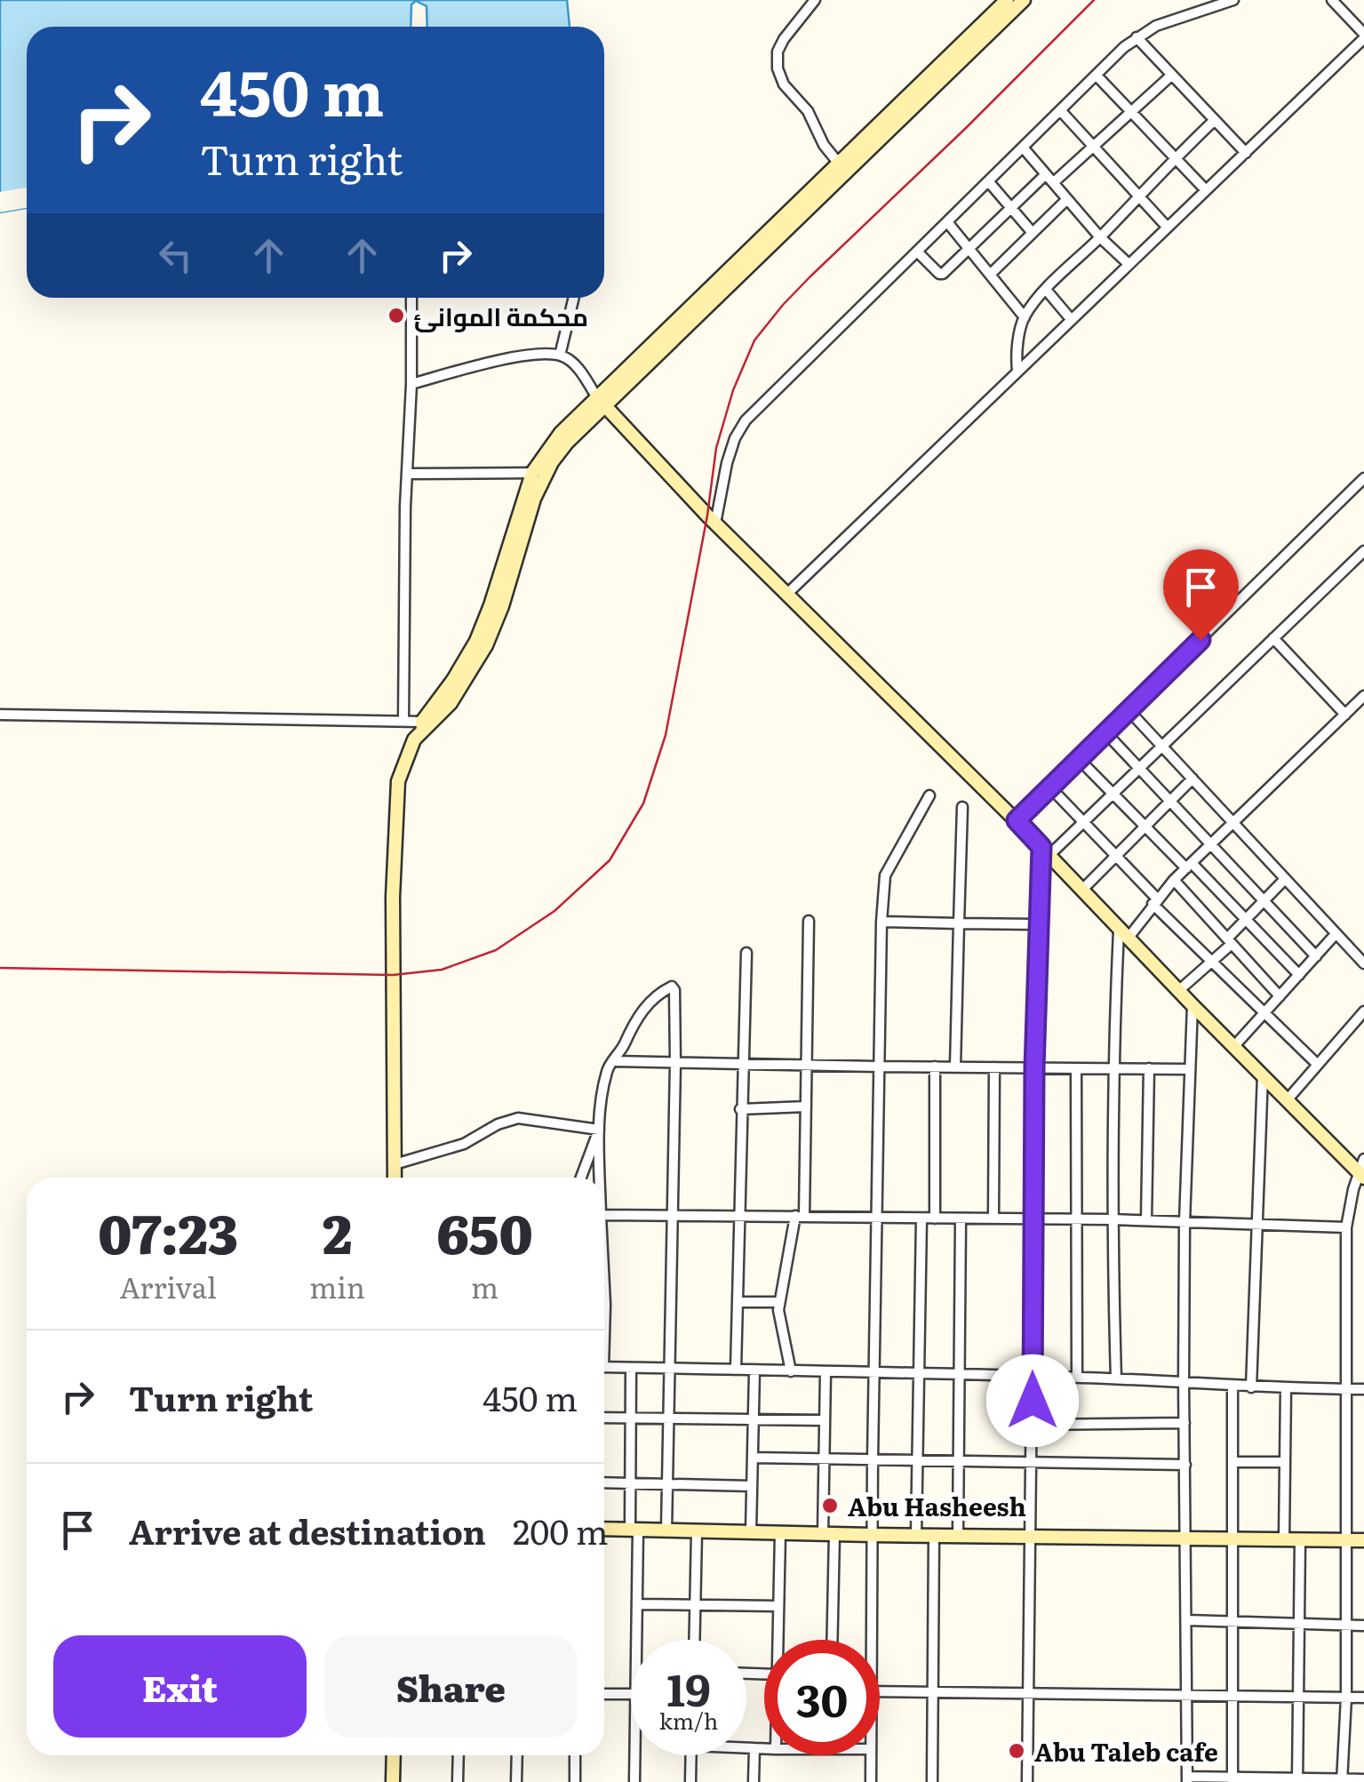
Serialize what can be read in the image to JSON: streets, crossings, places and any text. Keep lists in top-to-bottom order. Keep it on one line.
{"places":["محكمة الموانئ","Abu Hasheesh","Abu Taleb cafe"],"page":{"turn":["450 m","Turn right"],"eta":["07:23","Arrival","2","min","650","m"],"list":[{"name":"Turn right","value":"450 m"},{"name":"Arrive at destination","value":"200 m"}],"buttons":["Exit","Share"],"speed":"19 km/h","limit":"30"}}
